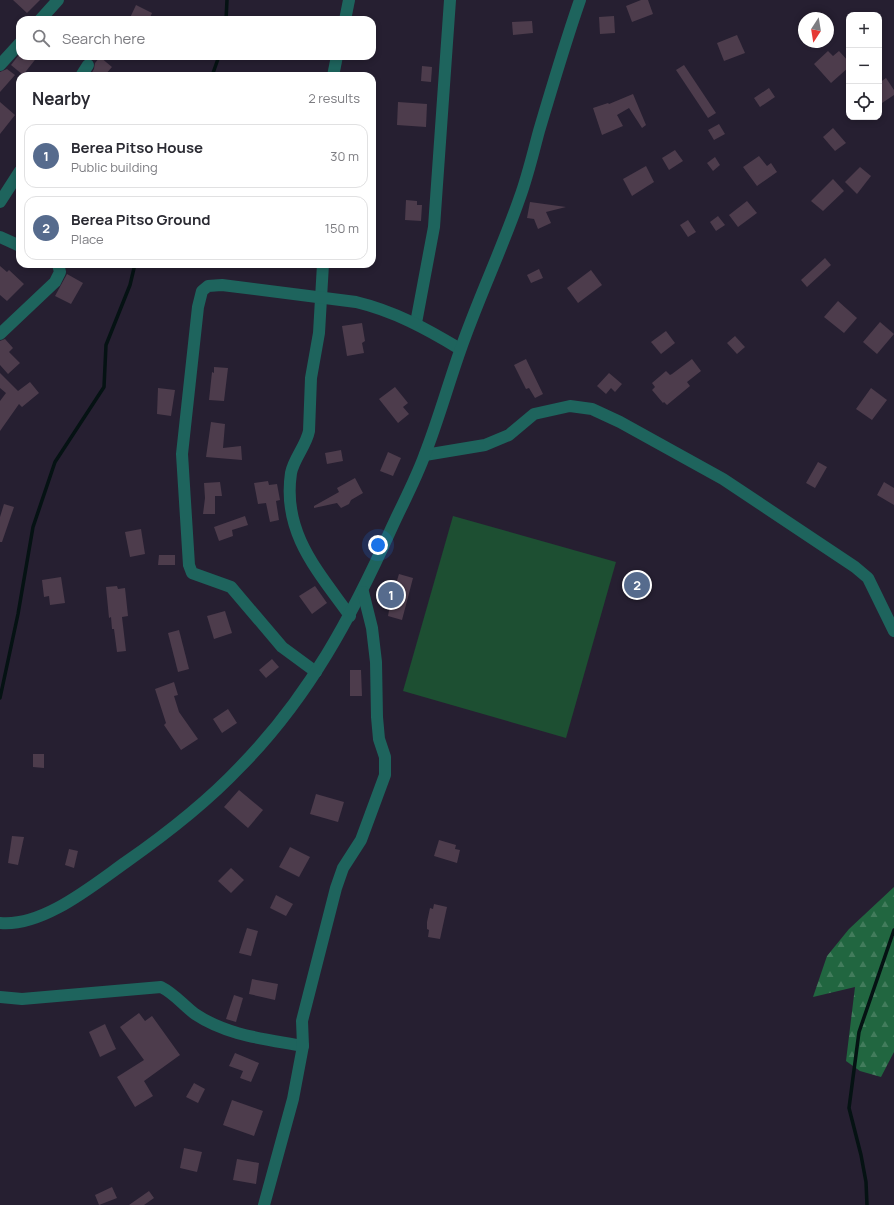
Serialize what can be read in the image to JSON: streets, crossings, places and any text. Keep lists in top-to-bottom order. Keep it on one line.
{"north":"bottom","page":{"map_buttons":["+","−"],"search":"Search here","heading":["Nearby","2 results"],"list":[{"mark":"1","name":"Berea Pitso House","note":"Public building","value":"30 m"},{"mark":"2","name":"Berea Pitso Ground","note":"Place","value":"150 m"}],"pins":["2","1"]}}
